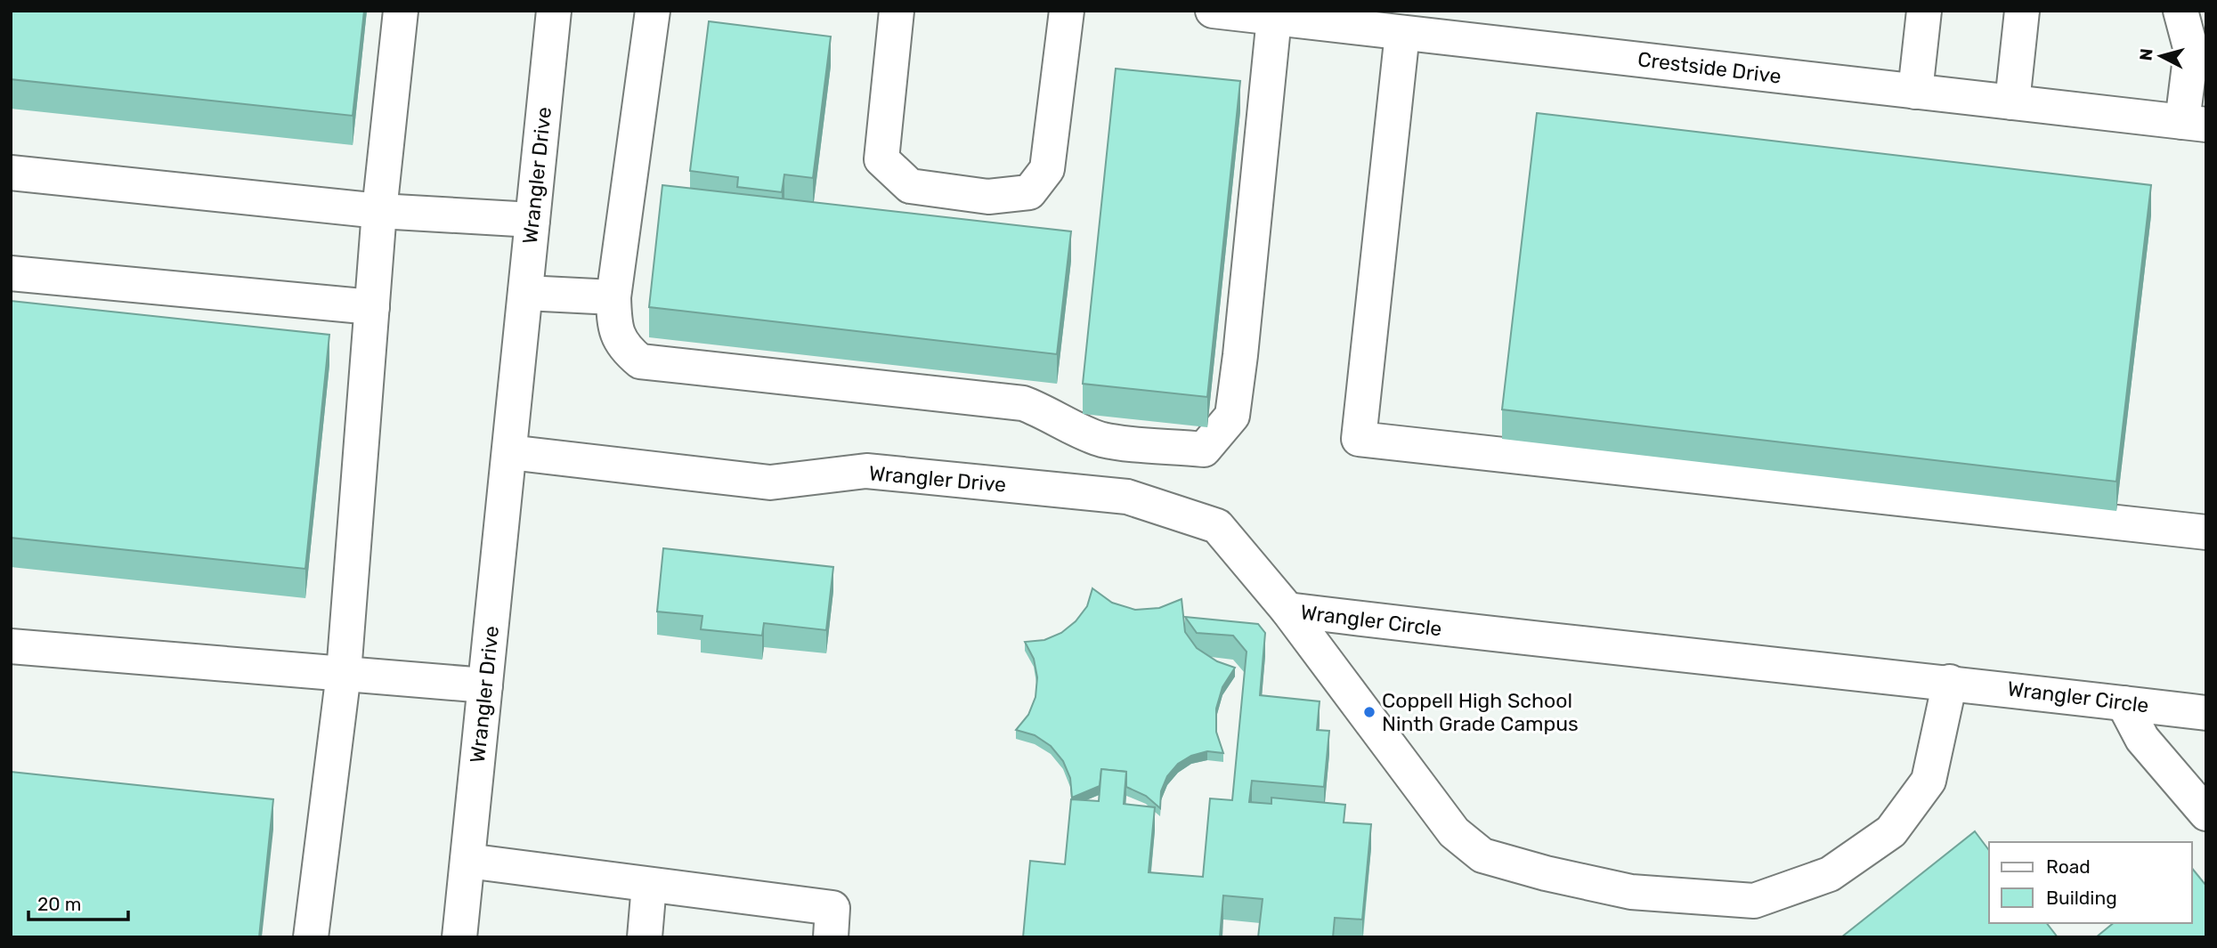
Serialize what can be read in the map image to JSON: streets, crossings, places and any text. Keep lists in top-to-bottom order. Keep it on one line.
{"streets":{"street":["Crestside Drive","Wrangler Drive","Wrangler Circle"]},"crossings":[["Wrangler Drive","Wrangler Circle"]],"places":["Coppell High School Ninth Grade Campus"],"legend":["Road","Building"],"scale_bar":"20 m","north":"left"}
